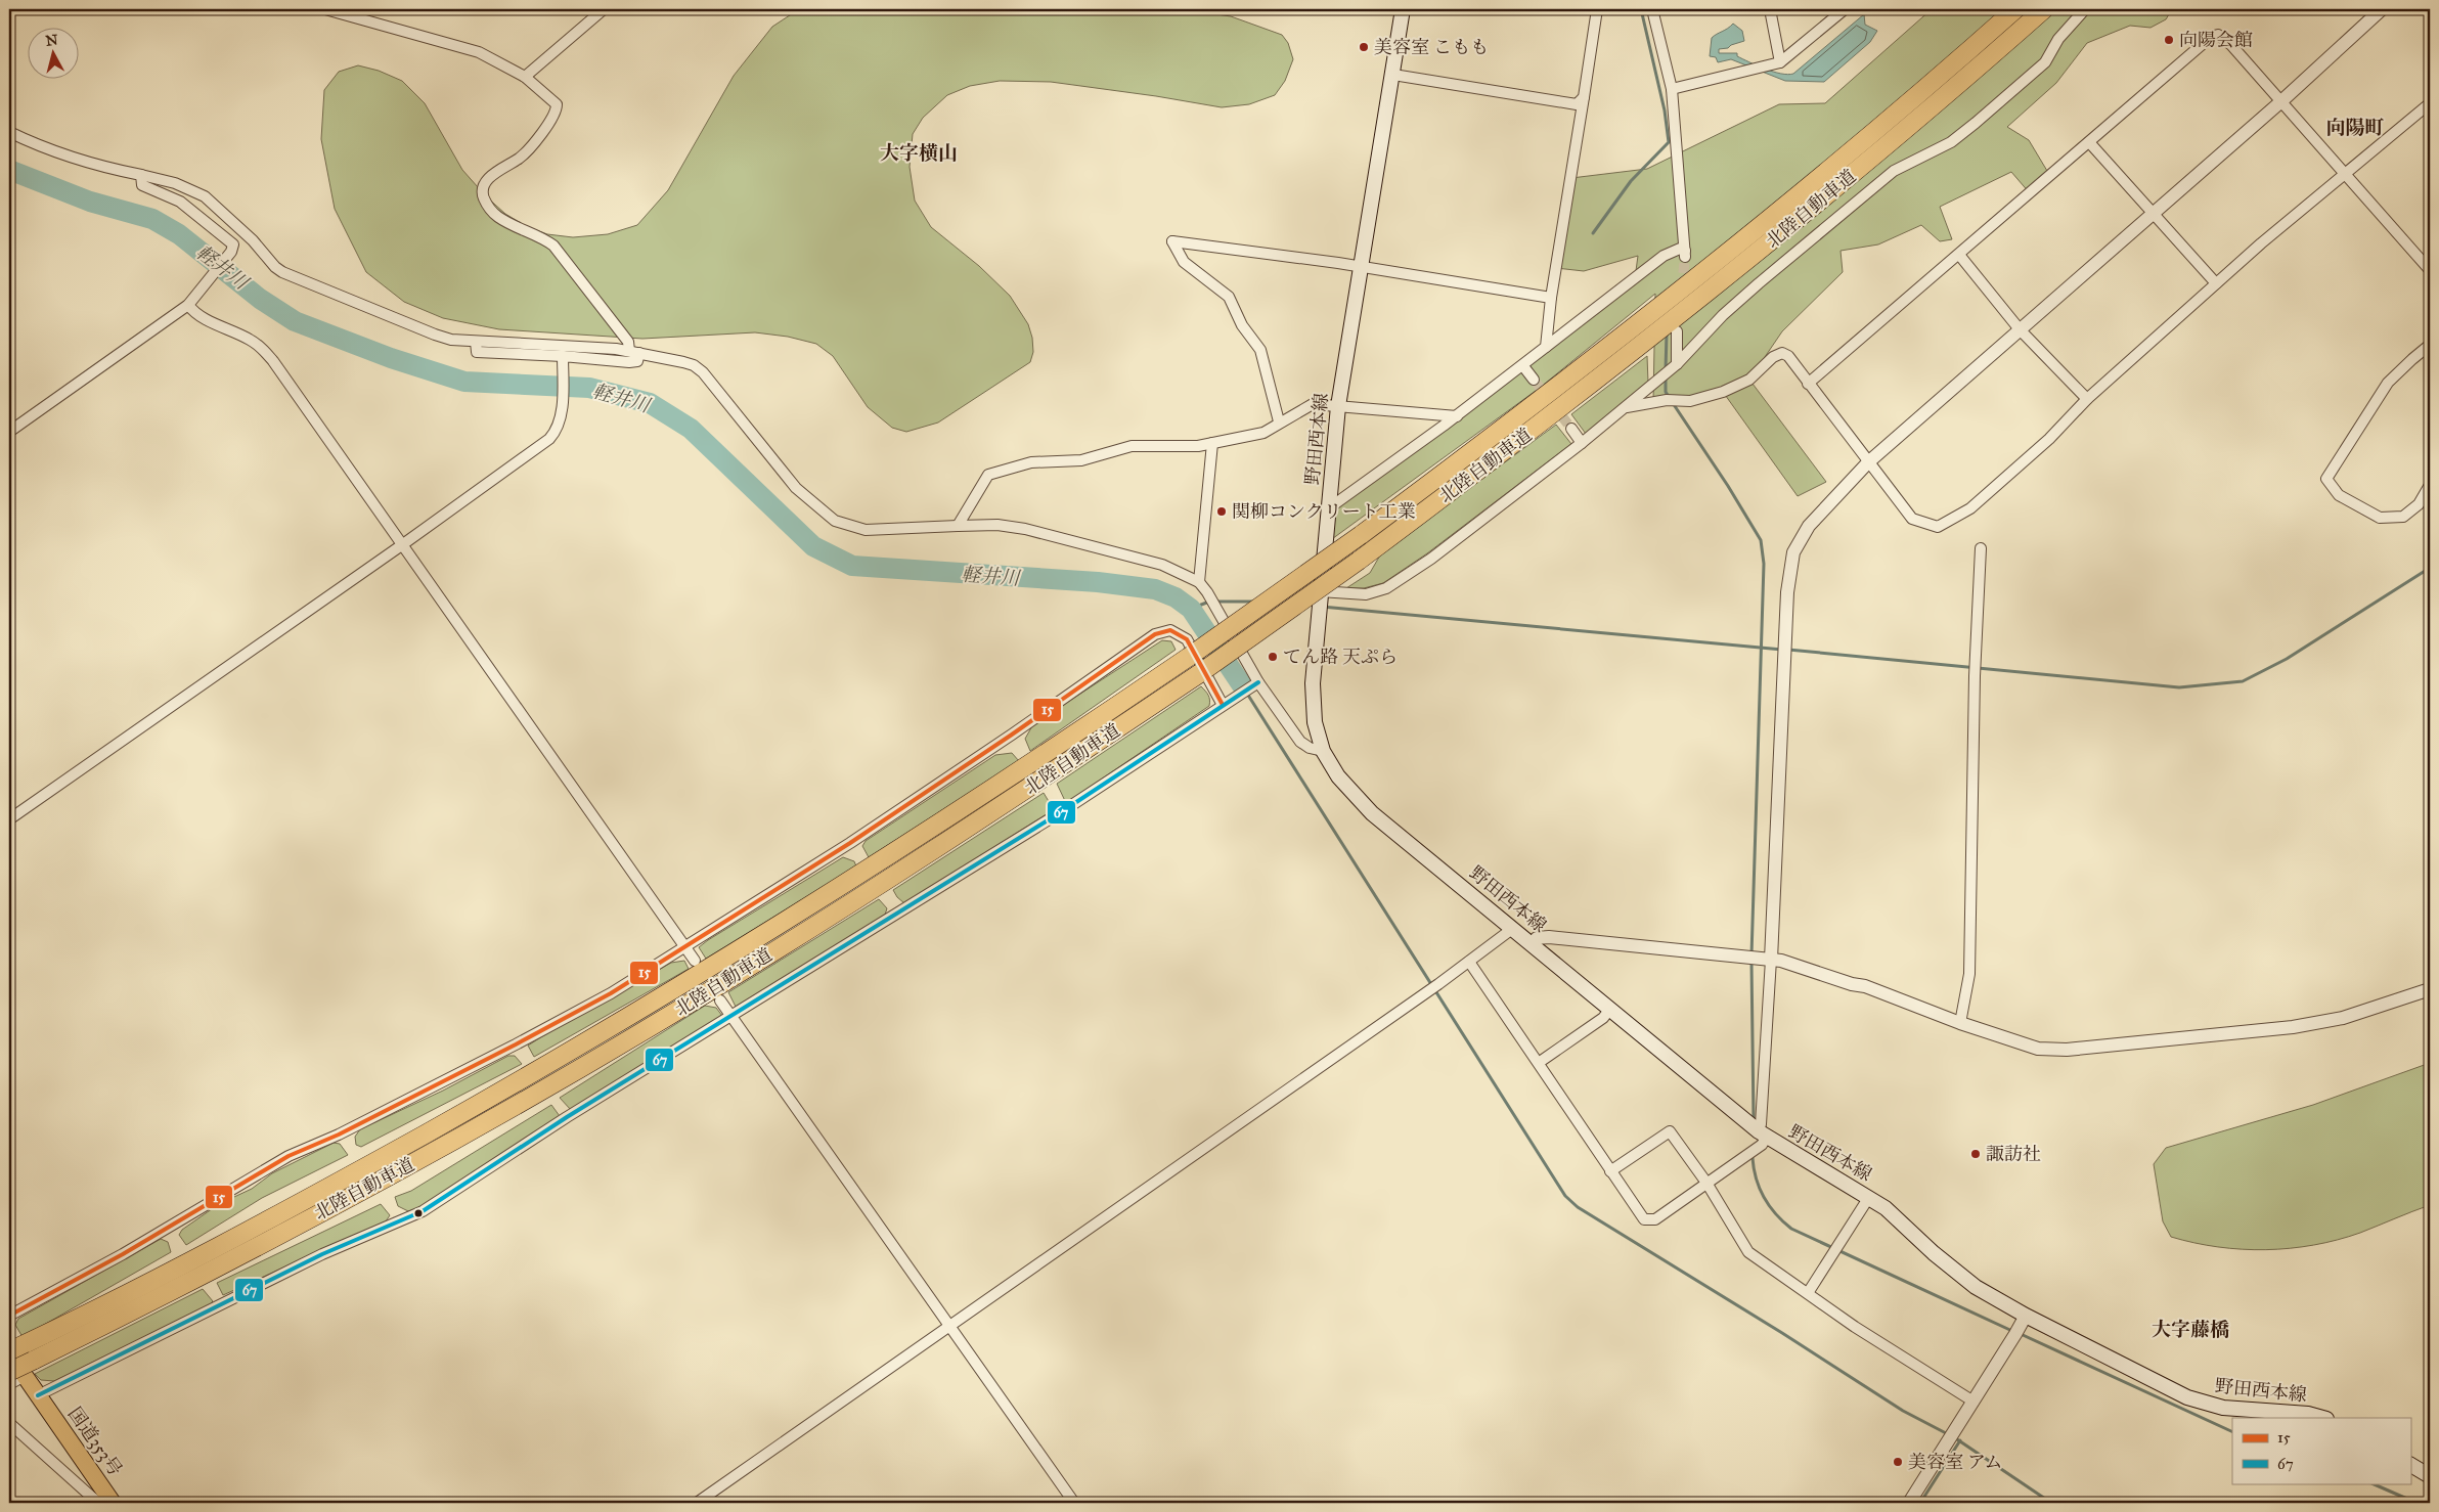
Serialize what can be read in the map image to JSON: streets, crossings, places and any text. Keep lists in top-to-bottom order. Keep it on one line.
{"streets":{"highway":["北陸自動車道","国道353号"],"main road":["野田西本線"]},"crossings":[["北陸自動車道","国道353号"]],"districts":["向陽町","大字横山","大字藤橋"],"water":["軽井川"],"places":["向陽会館","美容室 こもも","関柳コンクリート工業","てん路 天ぷら","諏訪社","美容室 アム"],"lines":["transit line 15","transit line 67"],"legend":["15","67"],"north":"top"}
